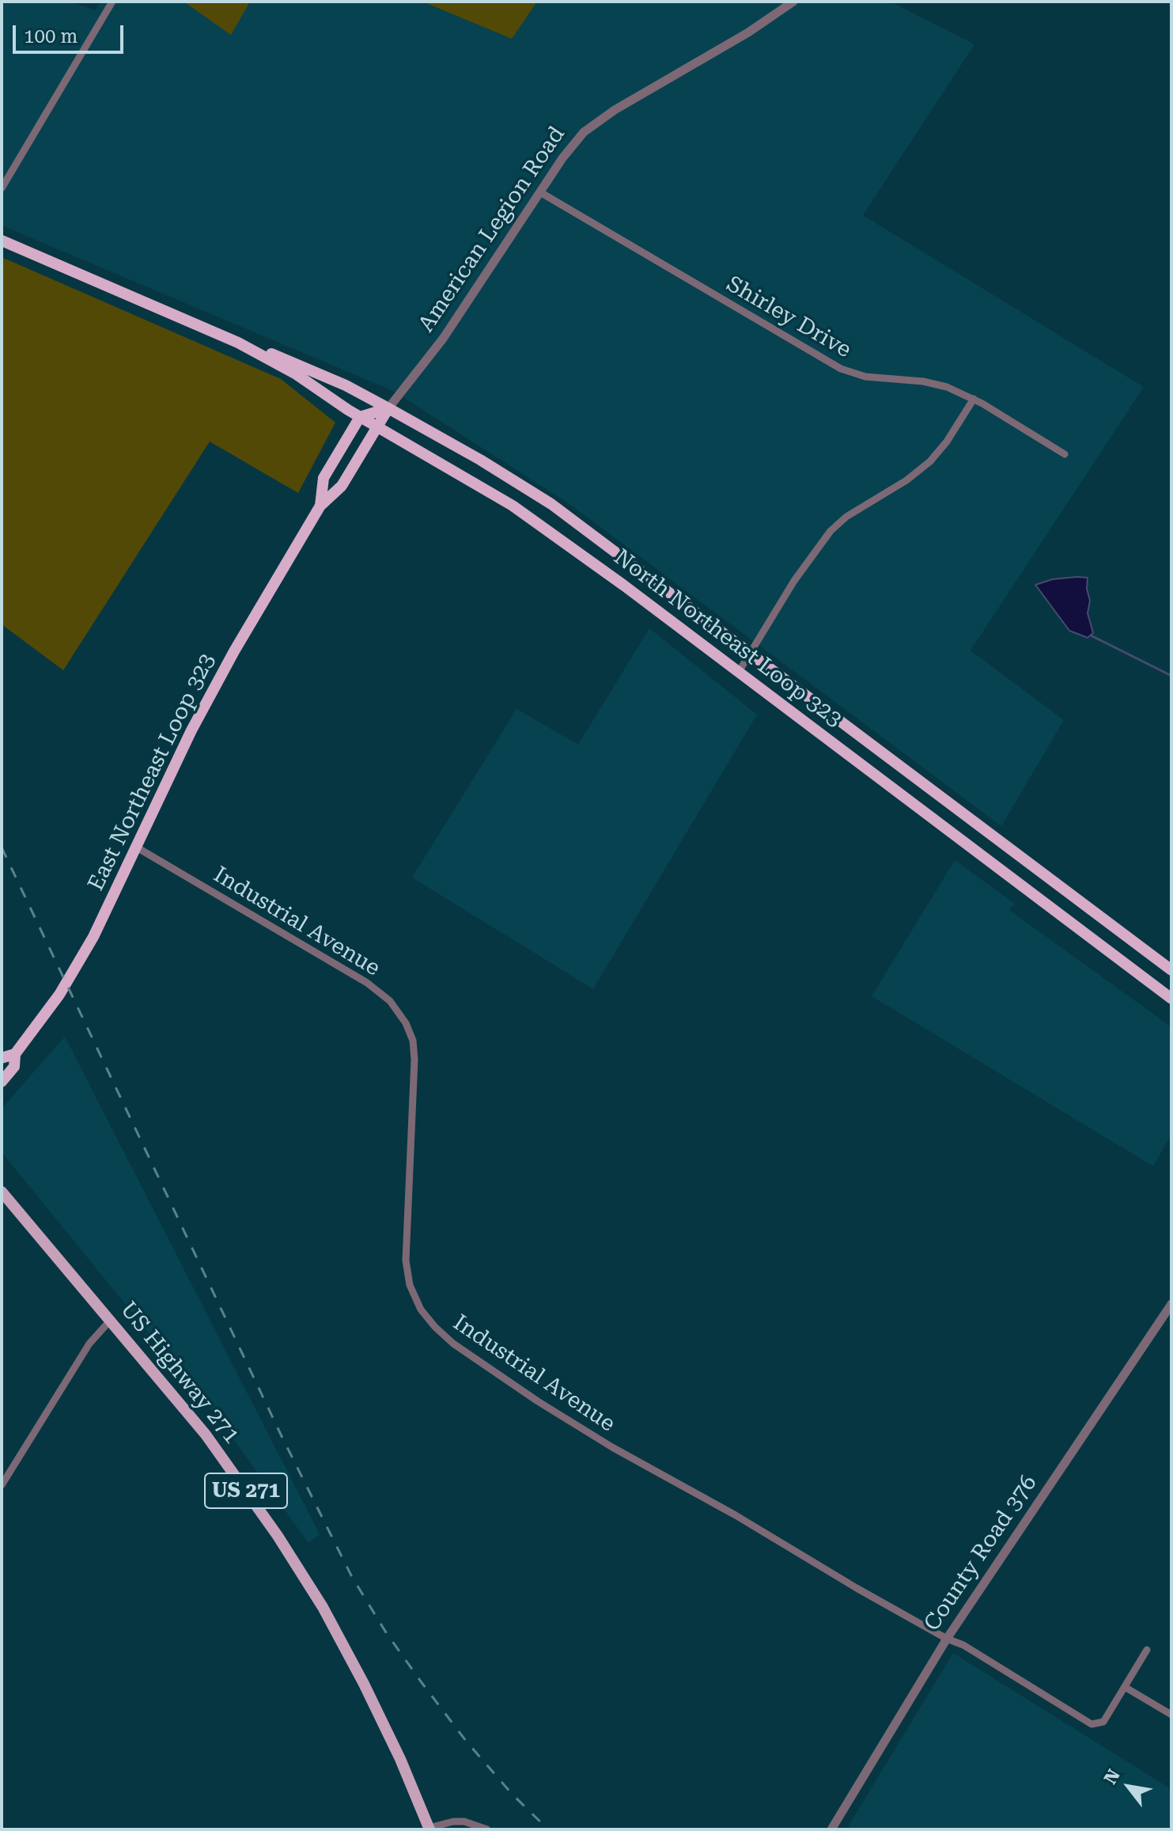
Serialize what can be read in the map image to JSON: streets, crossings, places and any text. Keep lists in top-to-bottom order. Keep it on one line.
{"streets":{"highway":["American Legion Road","North Northeast Loop 323","East Northeast Loop 323"],"main road":["US Highway 271","US 271"],"street":["Shirley Drive","Industrial Avenue","County Road 376"]},"crossings":[["American Legion Road","Shirley Drive"],["American Legion Road","North Northeast Loop 323"],["American Legion Road","East Northeast Loop 323"],["North Northeast Loop 323","East Northeast Loop 323"],["East Northeast Loop 323","Industrial Avenue"],["Industrial Avenue","County Road 376"]],"scale_bar":"100 m","north":"top left"}
